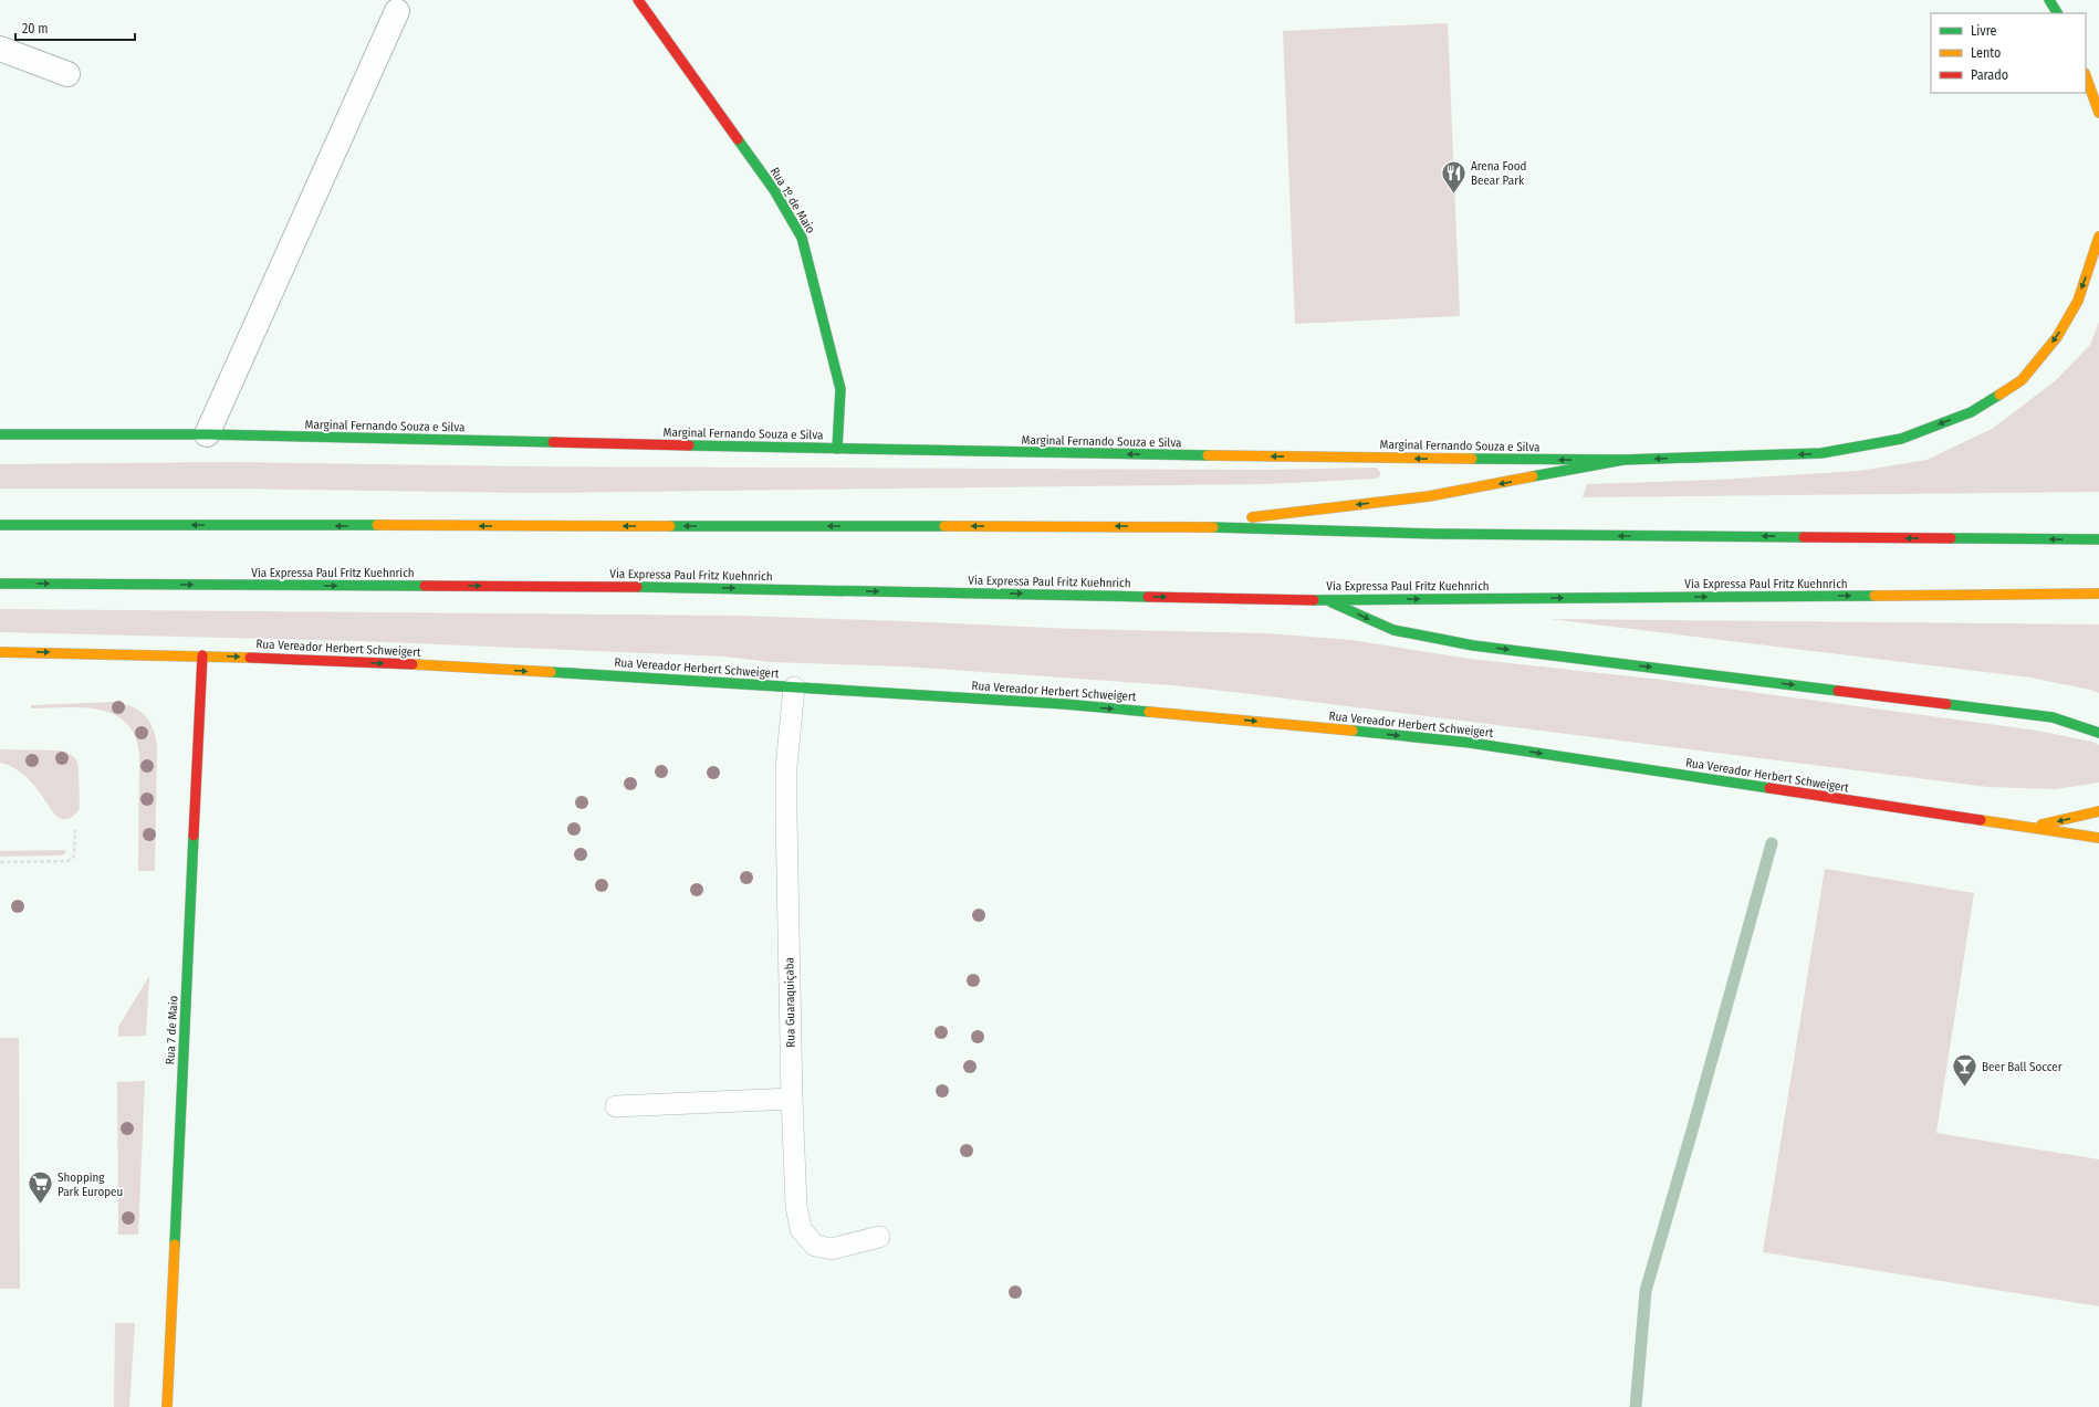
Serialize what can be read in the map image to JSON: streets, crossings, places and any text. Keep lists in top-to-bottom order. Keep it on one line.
{"streets":{"main road":["Rua 1º de Maio","Marginal Fernando Souza e Silva","Via Expressa Paul Fritz Kuehnrich","Rua Vereador Herbert Schweigert","Rua 7 de Maio"],"lane":["Rua Guaraquiçaba"]},"crossings":[["Rua 1º de Maio","Marginal Fernando Souza e Silva"],["Rua Vereador Herbert Schweigert","Rua Guaraquiçaba"],["Rua Vereador Herbert Schweigert","Rua 7 de Maio"]],"one_way":["Rua Vereador Herbert Schweigert"],"places":{"restaurant":["Arena Food Beear Park"],"bar":["Beer Ball Soccer"],"supermarket":["Shopping Park Europeu"]},"legend":["Livre","Lento","Parado"],"scale_bar":"20 m"}
